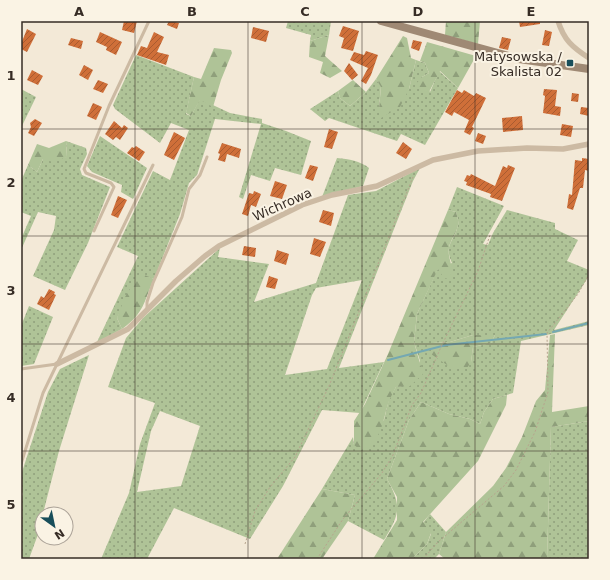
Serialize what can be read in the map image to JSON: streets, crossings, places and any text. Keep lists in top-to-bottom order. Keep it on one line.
{"streets":{"street":["Wichrowa"]},"places":{"transit":["Matysowska / Skalista 02"]},"north":"bottom right","grid":{"columns":["A","B","C","D","E"],"rows":["1","2","3","4","5"]}}
